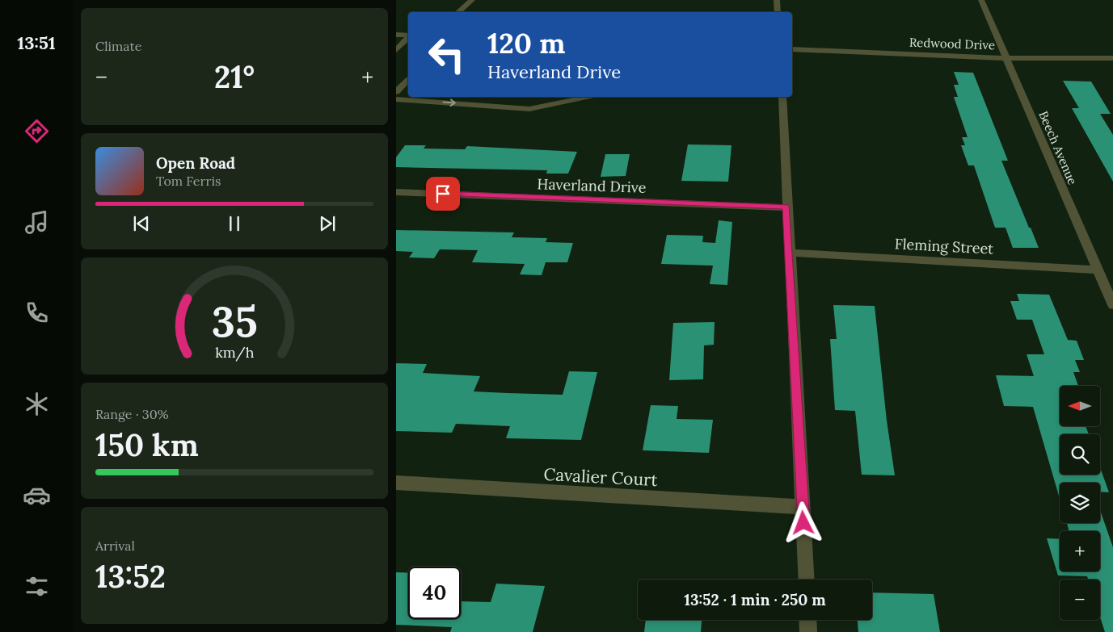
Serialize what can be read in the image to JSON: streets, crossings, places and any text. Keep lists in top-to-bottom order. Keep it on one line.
{"streets":{"street":["Redwood Drive","Beech Avenue","Haverland Drive","Fleming Street","Cavalier Court"]},"crossings":[["Redwood Drive","Beech Avenue"],["Beech Avenue","Fleming Street"]],"north":"left","page":{"tabs":"13:51","tile":["Climate",["Range · 30%","150 km"],["Arrival","13:52"]],"turn":["120 m","Haverland Drive"],"heat":["−","21°","+"],"song":["Open Road","Tom Ferris"],"map_buttons":["+","−"],"limit":"40","trip":"13:52 · 1 min · 250 m","gauge":["35","km/h"]}}
